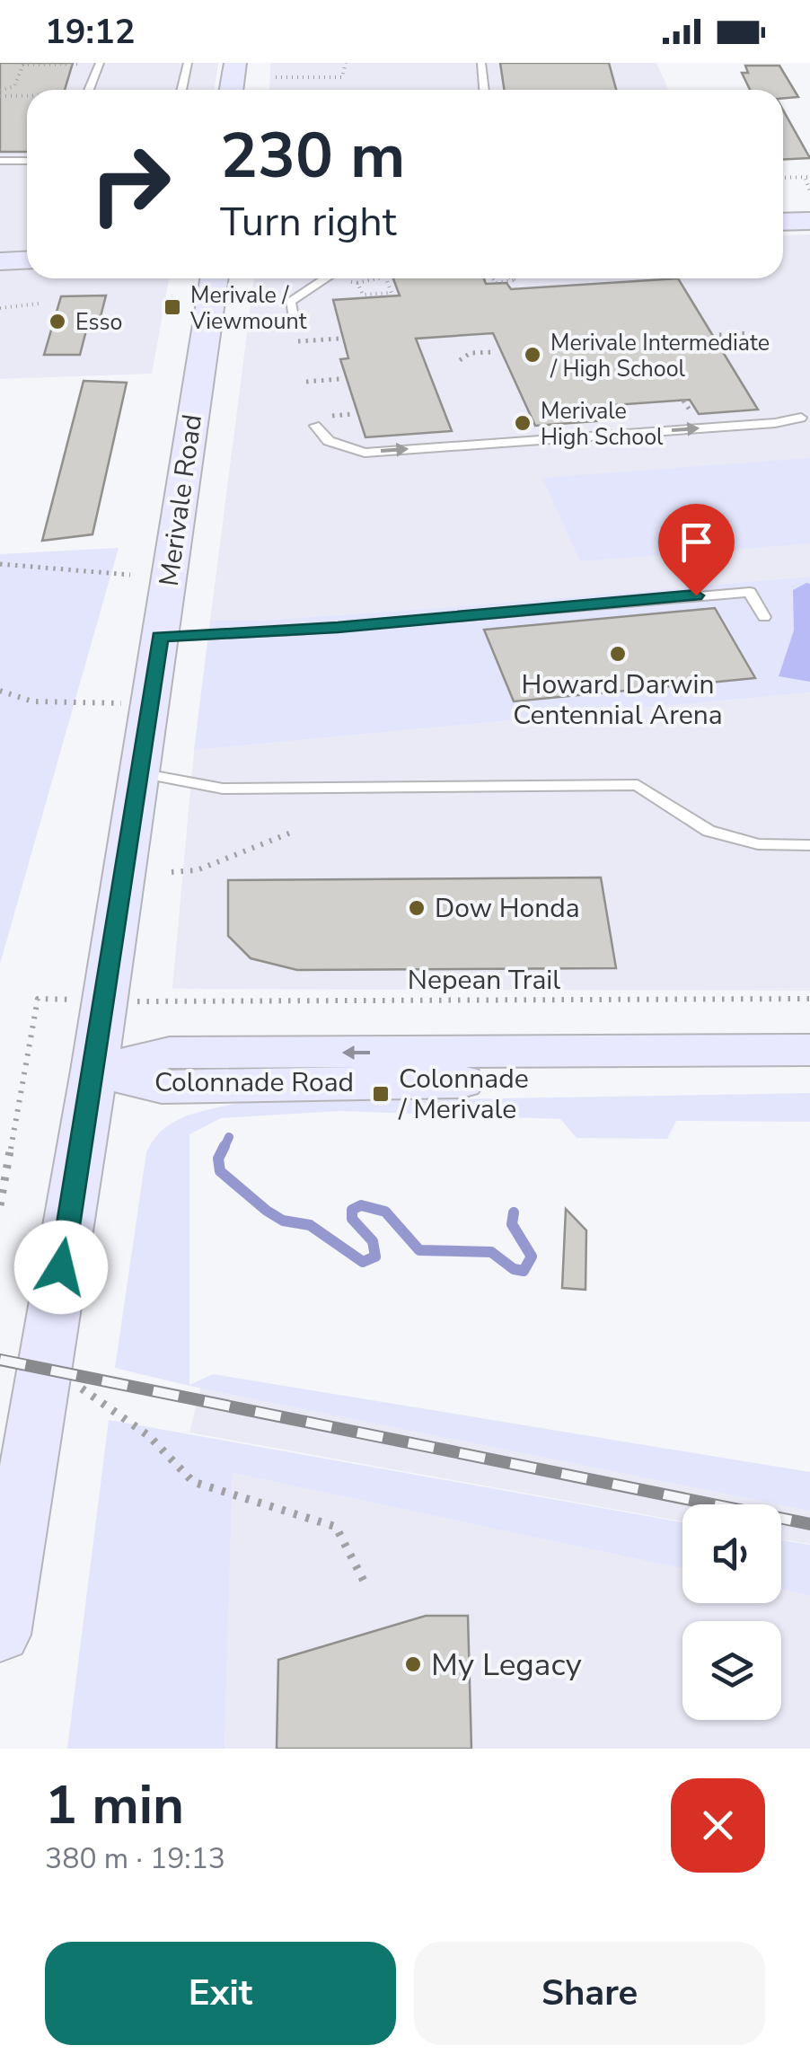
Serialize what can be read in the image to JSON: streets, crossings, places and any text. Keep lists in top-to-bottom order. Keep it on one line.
{"streets":{"main road":["Merivale Road","Colonnade Road"],"path":["Nepean Trail"]},"crossings":[["Merivale Road","Colonnade Road"]],"places":{"transit":["Merivale / Viewmount","Colonnade / Merivale"],"other":["Esso","Merivale Intermediate / High School","Merivale High School","Howard Darwin Centennial Arena","Dow Honda","My Legacy"]},"page":{"status":"19:12","turn":["230 m","Turn right"],"heading":["1 min","380 m · 19:13"],"buttons":["Exit","Share"]}}
